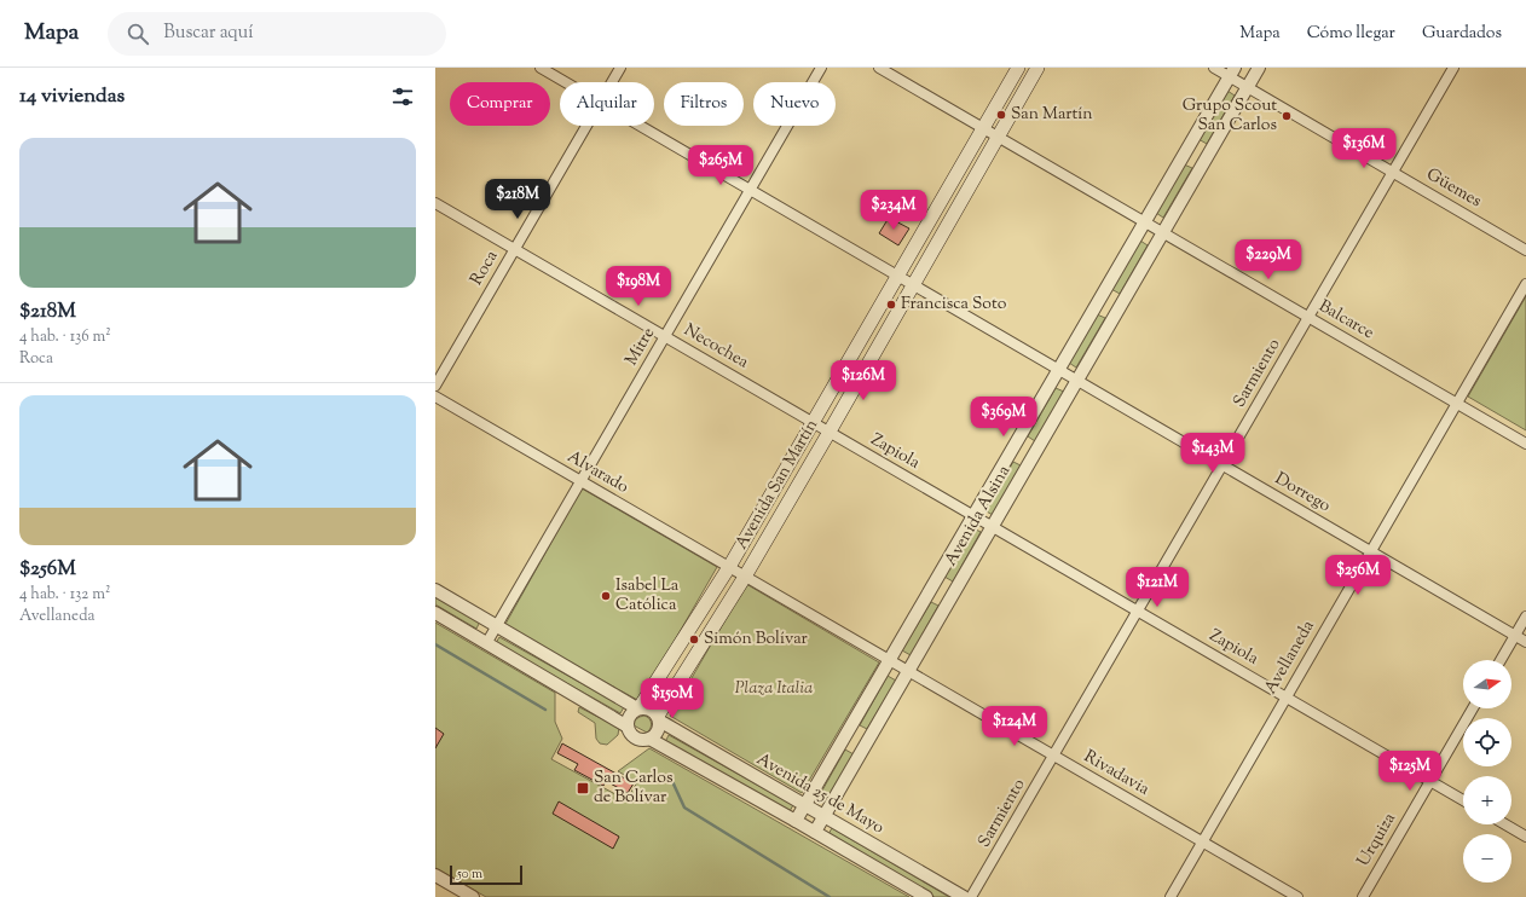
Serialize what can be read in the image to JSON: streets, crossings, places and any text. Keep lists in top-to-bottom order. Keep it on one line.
{"streets":{"main road":["Avenida San Martín"],"street":["Güemes","Roca","Balcarce","Mitre","Necochea","Sarmiento","Zapiola","Alvarado","Dorrego","Avenida Alsina","Avellaneda","Rivadavia","Avenida 25 de Mayo","Urquiza"]},"crossings":[["Güemes","Sarmiento"],["Güemes","Avenida Alsina"],["Roca","Necochea"],["Balcarce","Sarmiento"],["Balcarce","Avenida San Martín"],["Balcarce","Avenida Alsina"],["Balcarce","Avellaneda"],["Mitre","Necochea"],["Mitre","Alvarado"],["Mitre","Dorrego"],["Necochea","Zapiola"],["Necochea","Avenida San Martín"],["Sarmiento","Zapiola"],["Sarmiento","Dorrego"],["Sarmiento","Rivadavia"],["Zapiola","Avenida San Martín"],["Zapiola","Avenida Alsina"],["Zapiola","Avellaneda"],["Zapiola","Urquiza"],["Alvarado","Avenida San Martín"],["Alvarado","Rivadavia"],["Avenida San Martín","Dorrego"],["Avenida San Martín","Rivadavia"],["Avenida San Martín","Avenida 25 de Mayo"],["Dorrego","Avenida Alsina"],["Dorrego","Avellaneda"],["Avenida Alsina","Rivadavia"],["Avenida Alsina","Avenida 25 de Mayo"],["Avellaneda","Rivadavia"]],"parks":["Plaza Italia"],"places":{"other":["San Martín","Grupo Scout San Carlos","Francisca Soto","Isabel La Católica","Simón Bolívar"],"transit":["San Carlos de Bolívar"]},"scale_bar":"50 m","north":"right","page":{"header":"Mapa","search":"Buscar aquí","nav":["Mapa","Cómo llegar","Guardados"],"heading":"14 viviendas","chip":["Comprar","Alquilar","Filtros","Nuevo"],"list":[{"name":"$218M","note":"4 hab. · 136 m² · Roca"},{"name":"$256M","note":"4 hab. · 132 m² · Avellaneda"}],"price":["$136M","$265M","$218M","$234M","$229M","$198M","$126M","$369M","$143M","$256M","$121M","$150M","$124M","$125M"],"map_buttons":["+","−"],"scale":"50 m"}}
